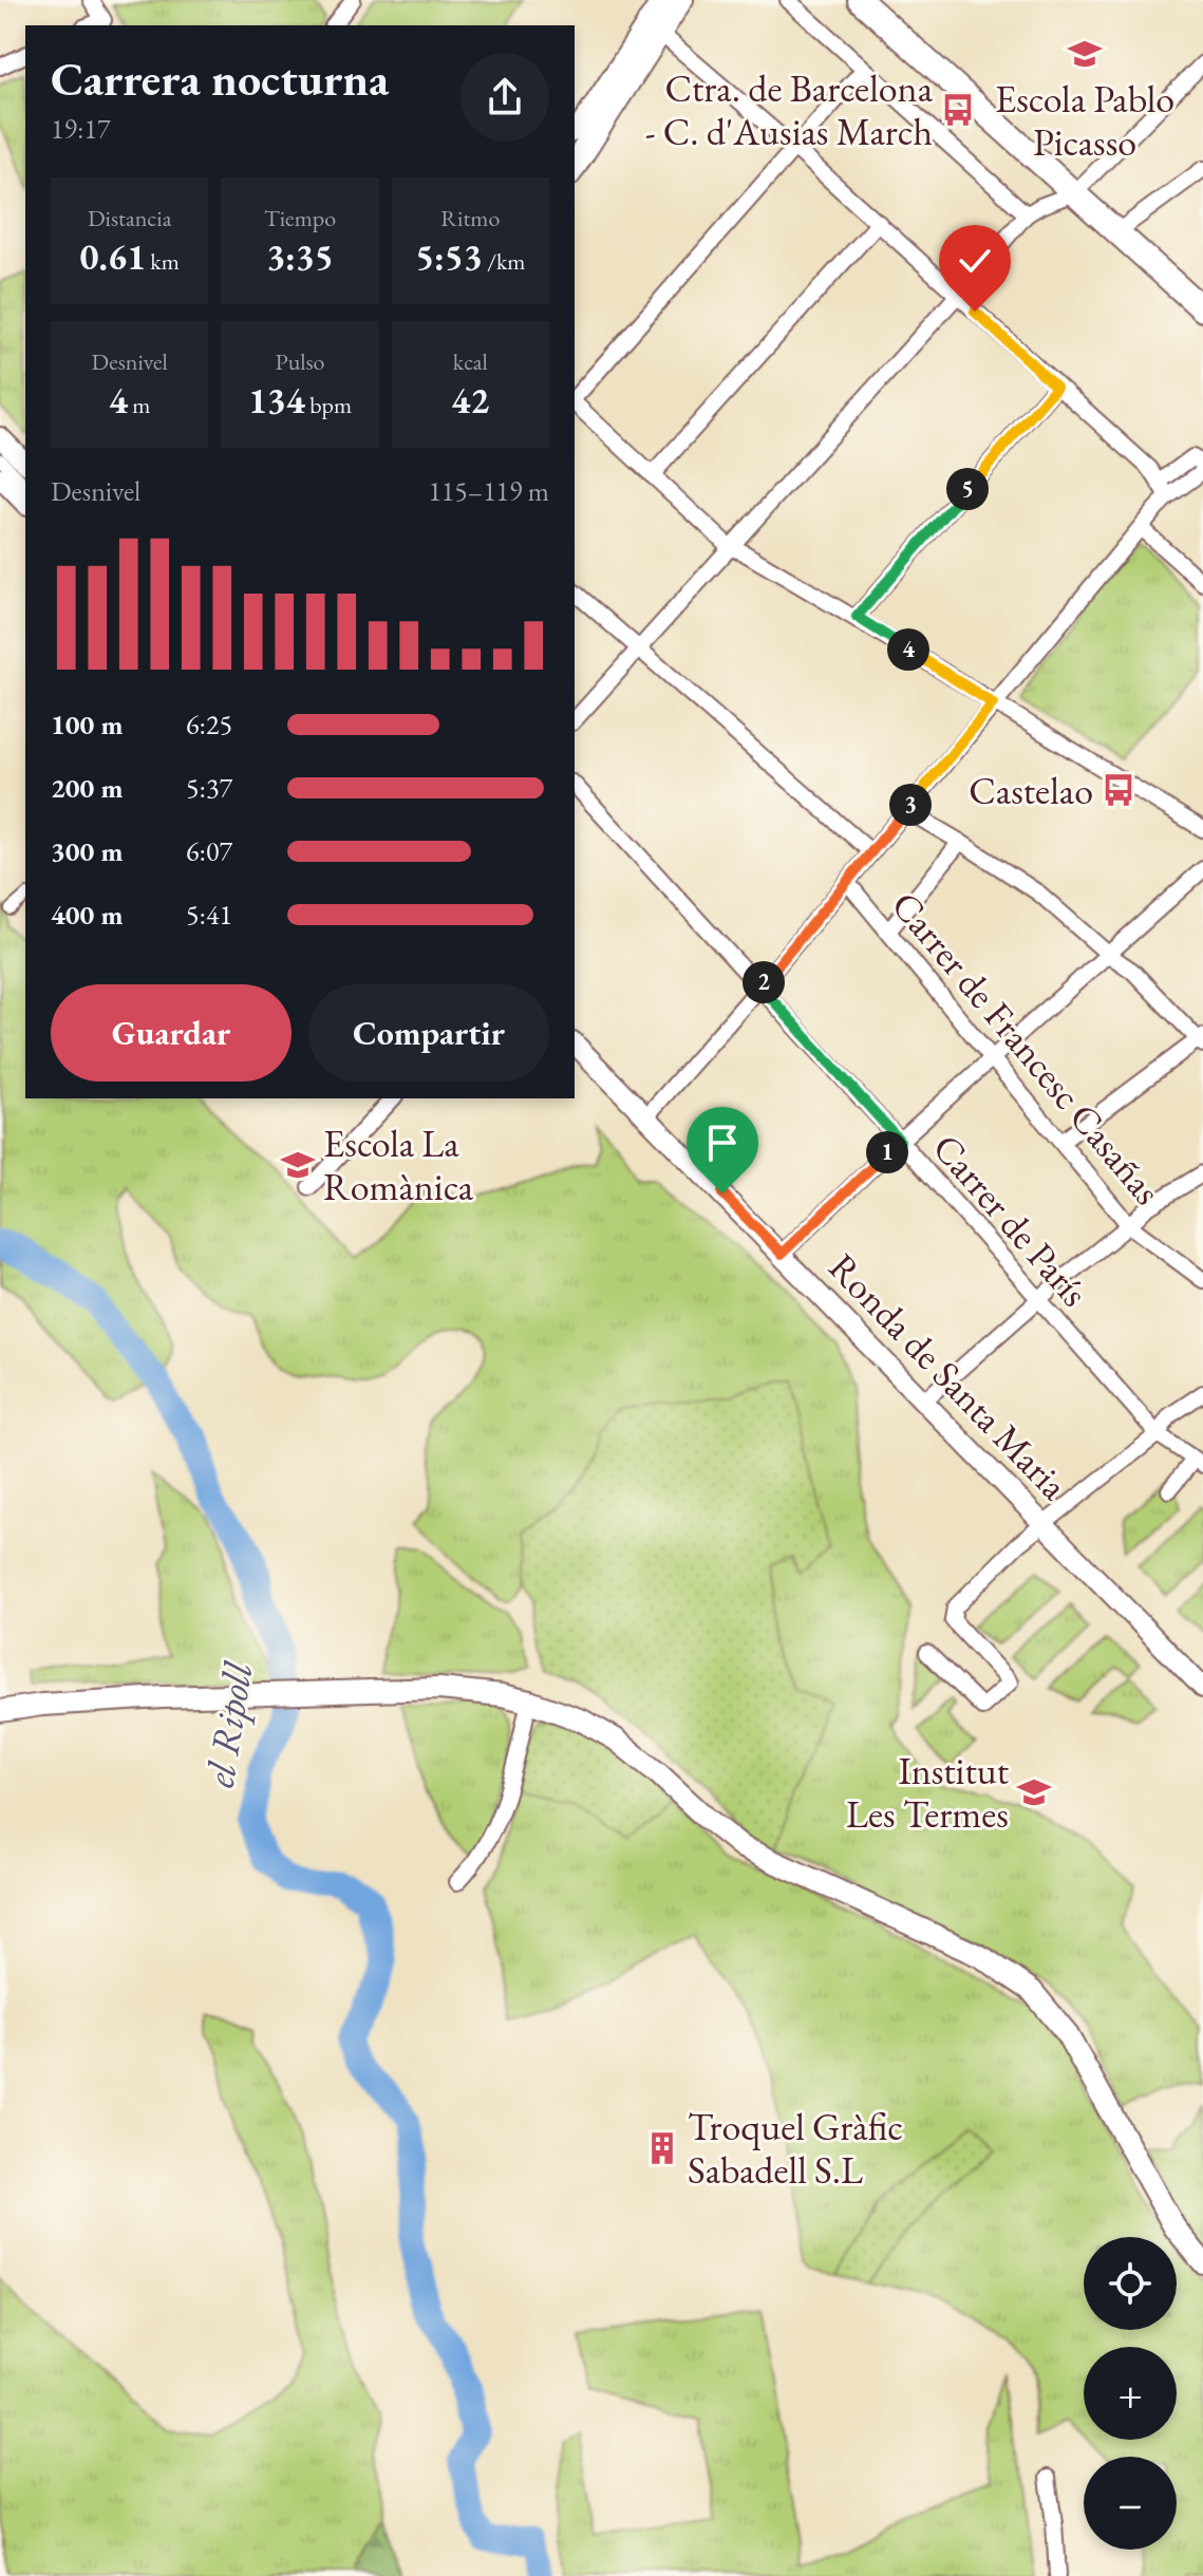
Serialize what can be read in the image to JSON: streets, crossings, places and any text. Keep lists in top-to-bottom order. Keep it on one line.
{"streets":{"street":["Carrer de Francesc Casañas","Carrer de París","Ronda de Santa Maria"]},"water":["el Ripoll"],"places":{"school or university":["Escola Pablo Picasso","Escola La Romànica","Institut Les Termes"],"bus stop":["Ctra. de Barcelona - C. d'Ausias March","Castelao"],"building":["Troquel Gràfic Sabadell S.L"]},"page":{"heading":["Carrera nocturna","19:17"],"stats":[["Distancia","0.61 km"],["Tiempo","3:35"],["Ritmo","5:53 /km"],["Desnivel","4 m"],["Pulso","134 bpm"],["kcal","42"]],"chart":["Desnivel","115–119 m"],"pins":["5","4","3","2","1"],"list":[{"name":"100 m","note":"6:25"},{"name":"200 m","note":"5:37"},{"name":"300 m","note":"6:07"},{"name":"400 m","note":"5:41"}],"buttons":["Guardar","Compartir"],"map_buttons":["+","−"]}}
